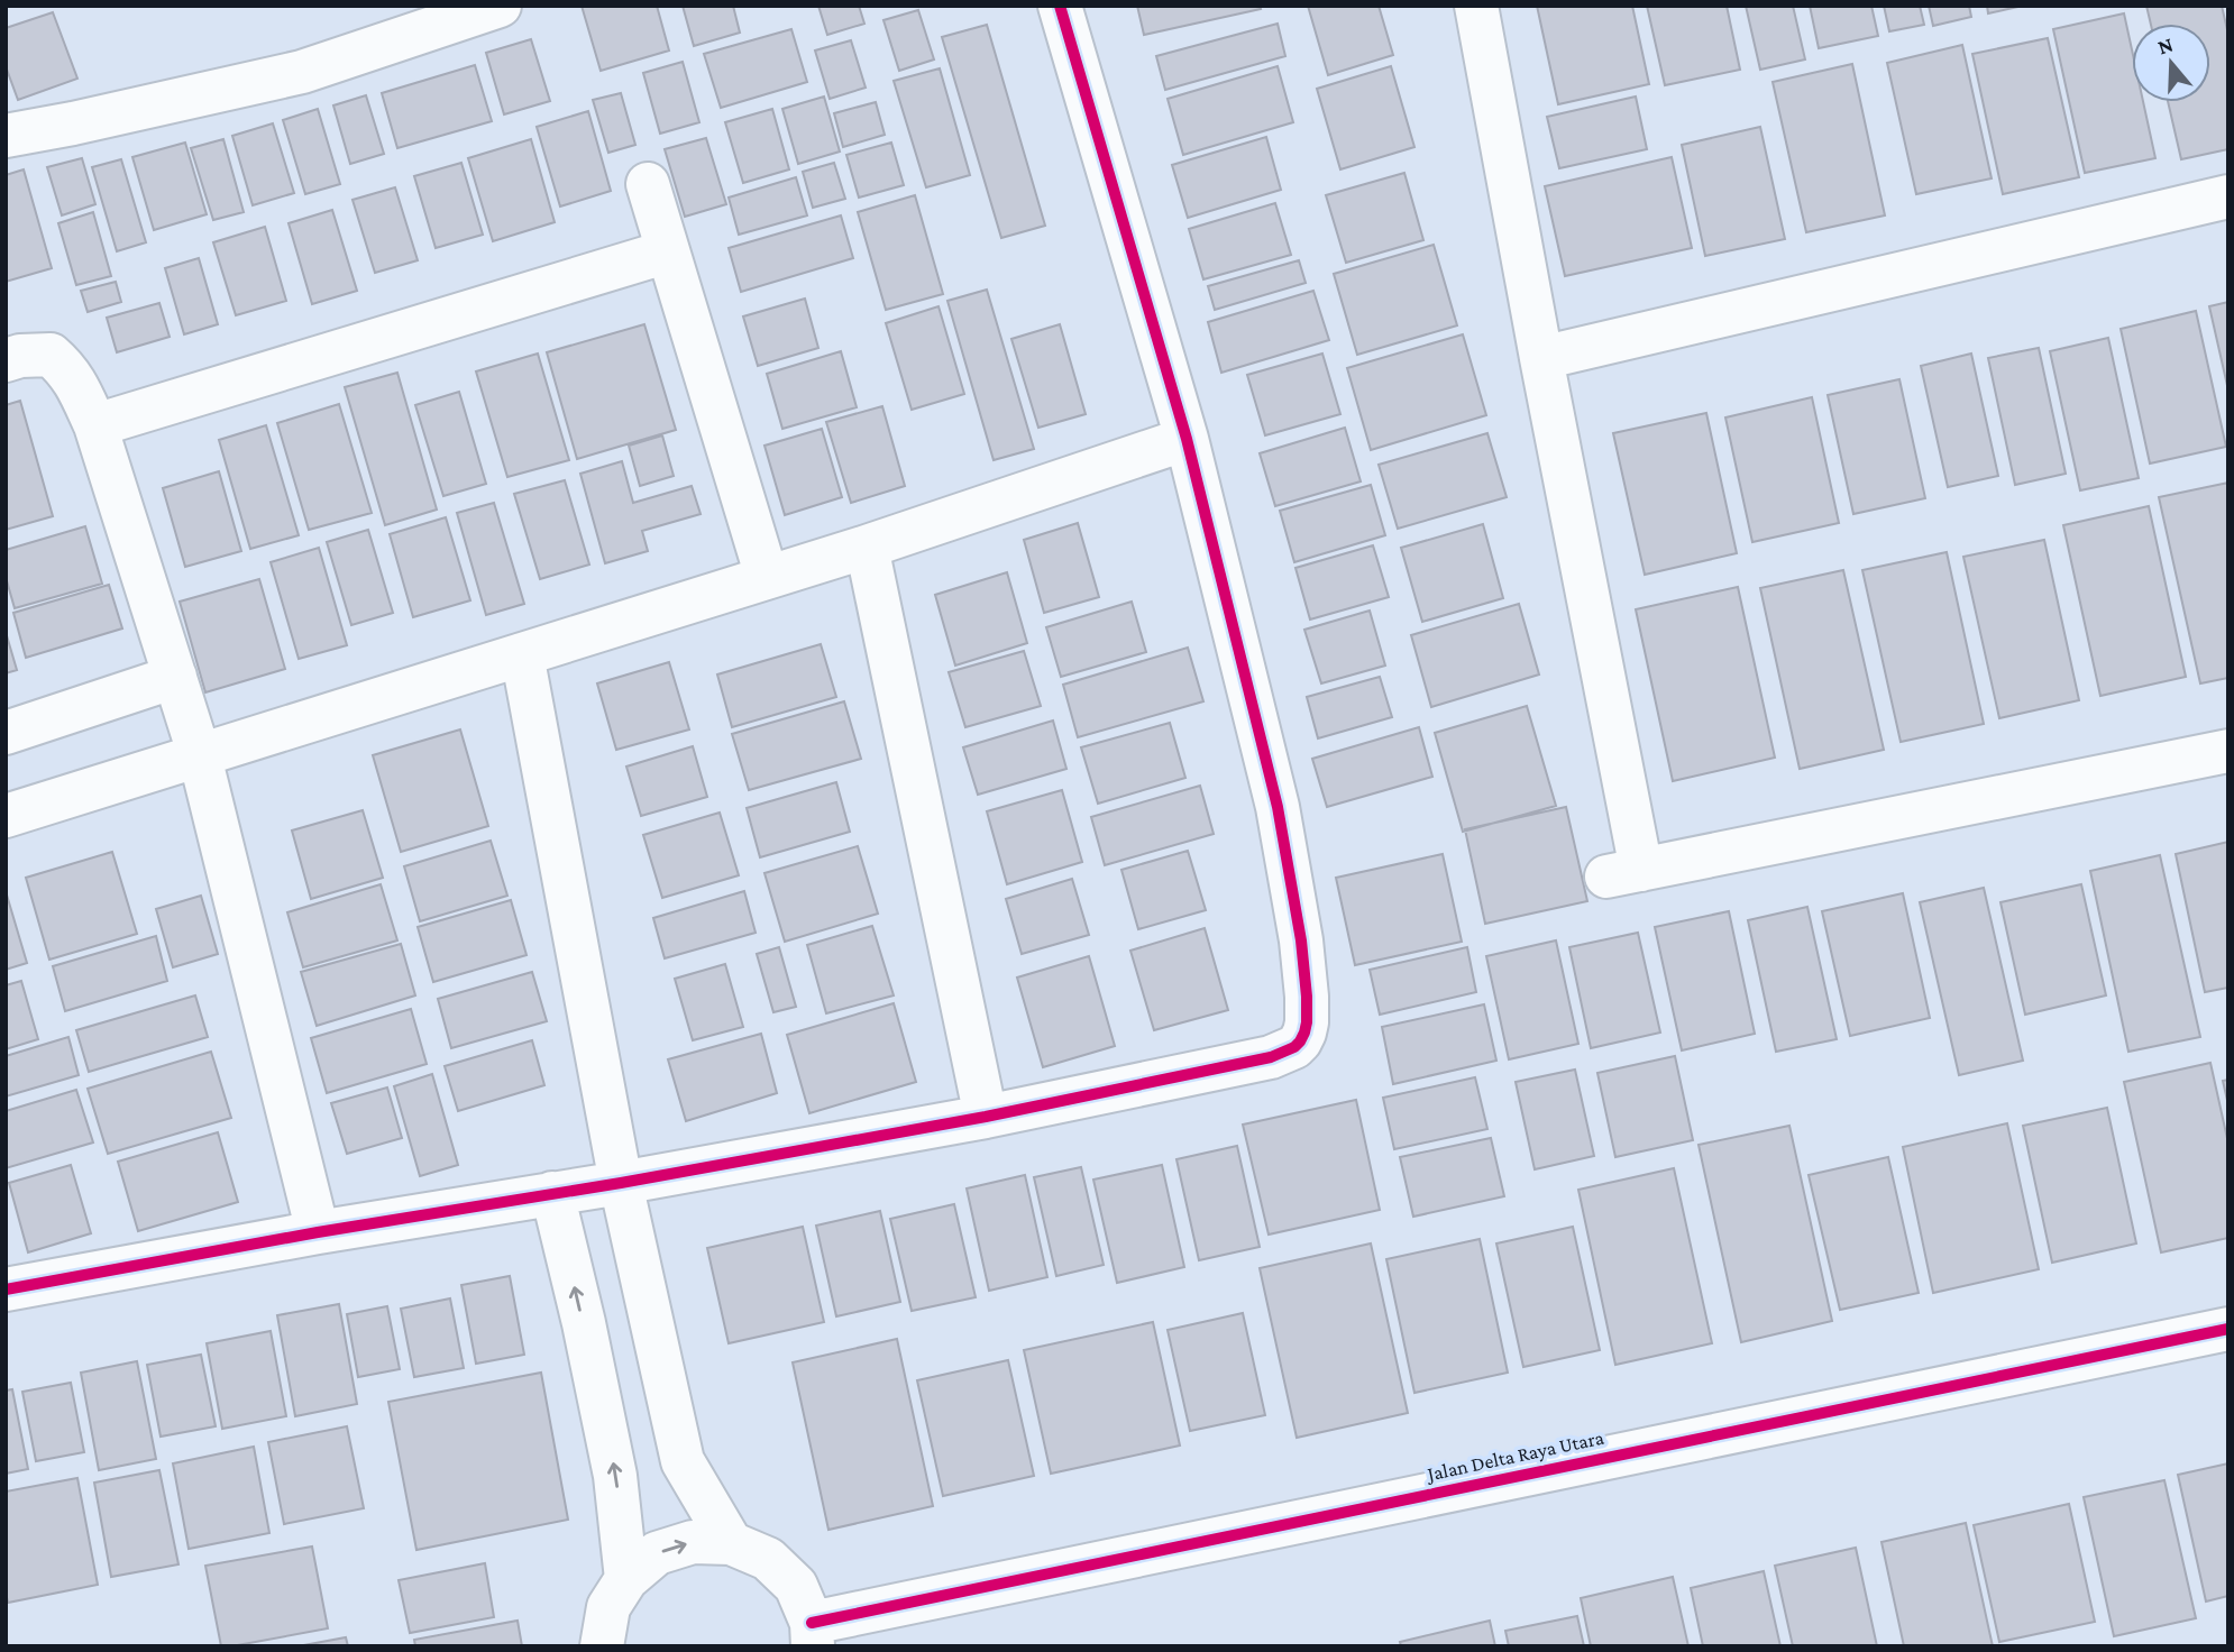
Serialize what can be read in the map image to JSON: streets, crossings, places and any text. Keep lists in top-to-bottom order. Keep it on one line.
{"streets":{"street":["Jalan Delta Raya Utara"]},"north":"top"}
